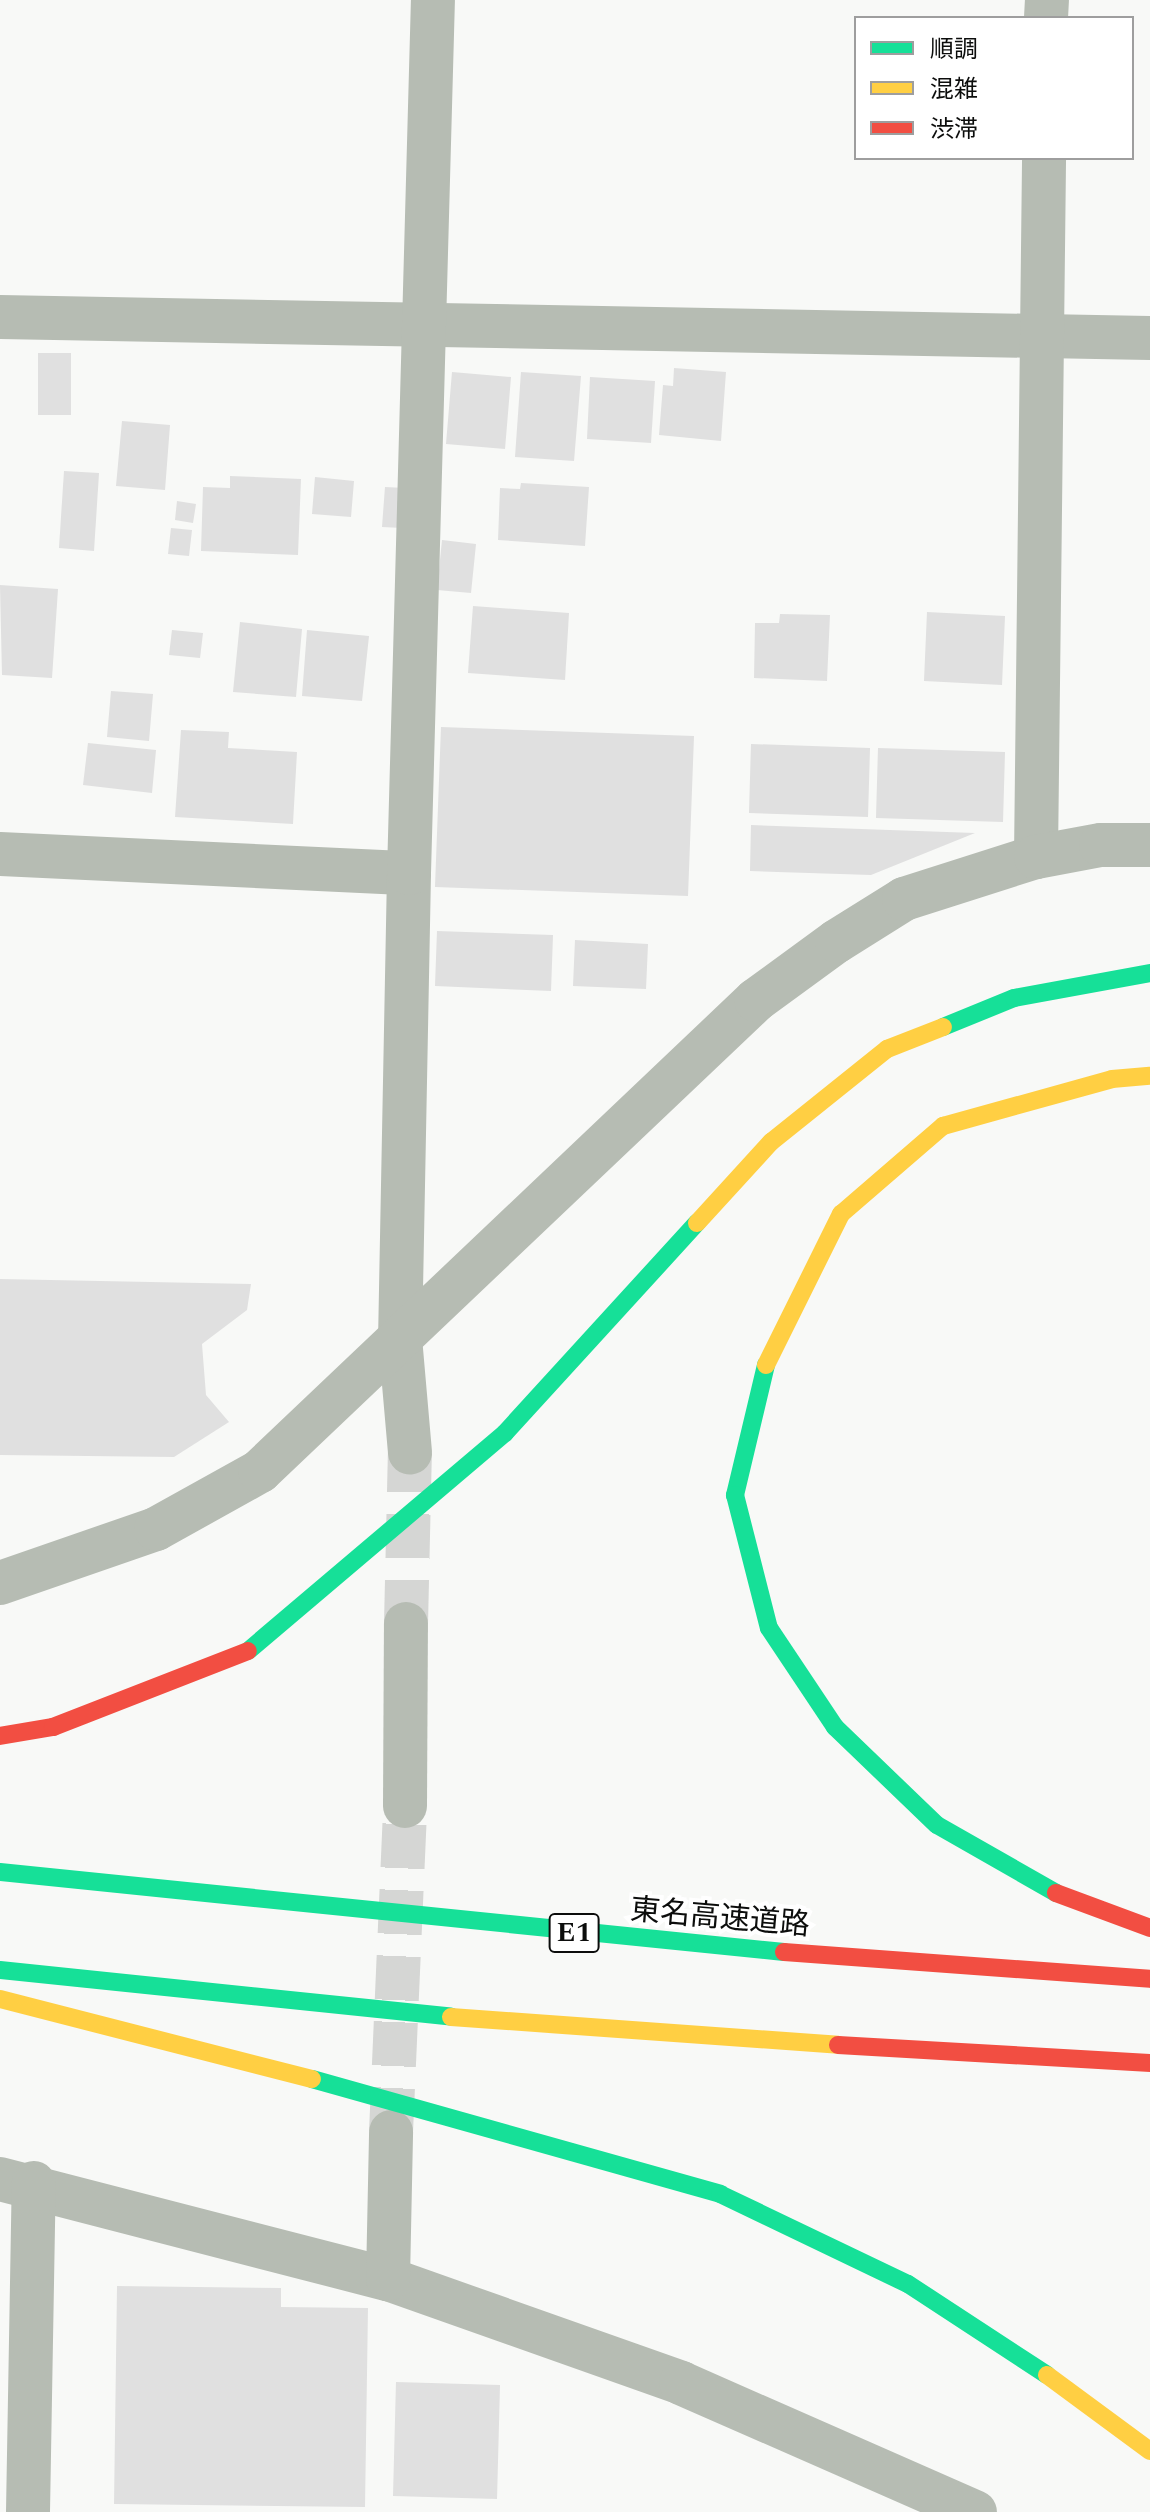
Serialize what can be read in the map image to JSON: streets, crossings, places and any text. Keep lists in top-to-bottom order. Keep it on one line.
{"streets":{"highway":["東名高速道路","E1"]},"legend":["順調","混雑","渋滞"]}
